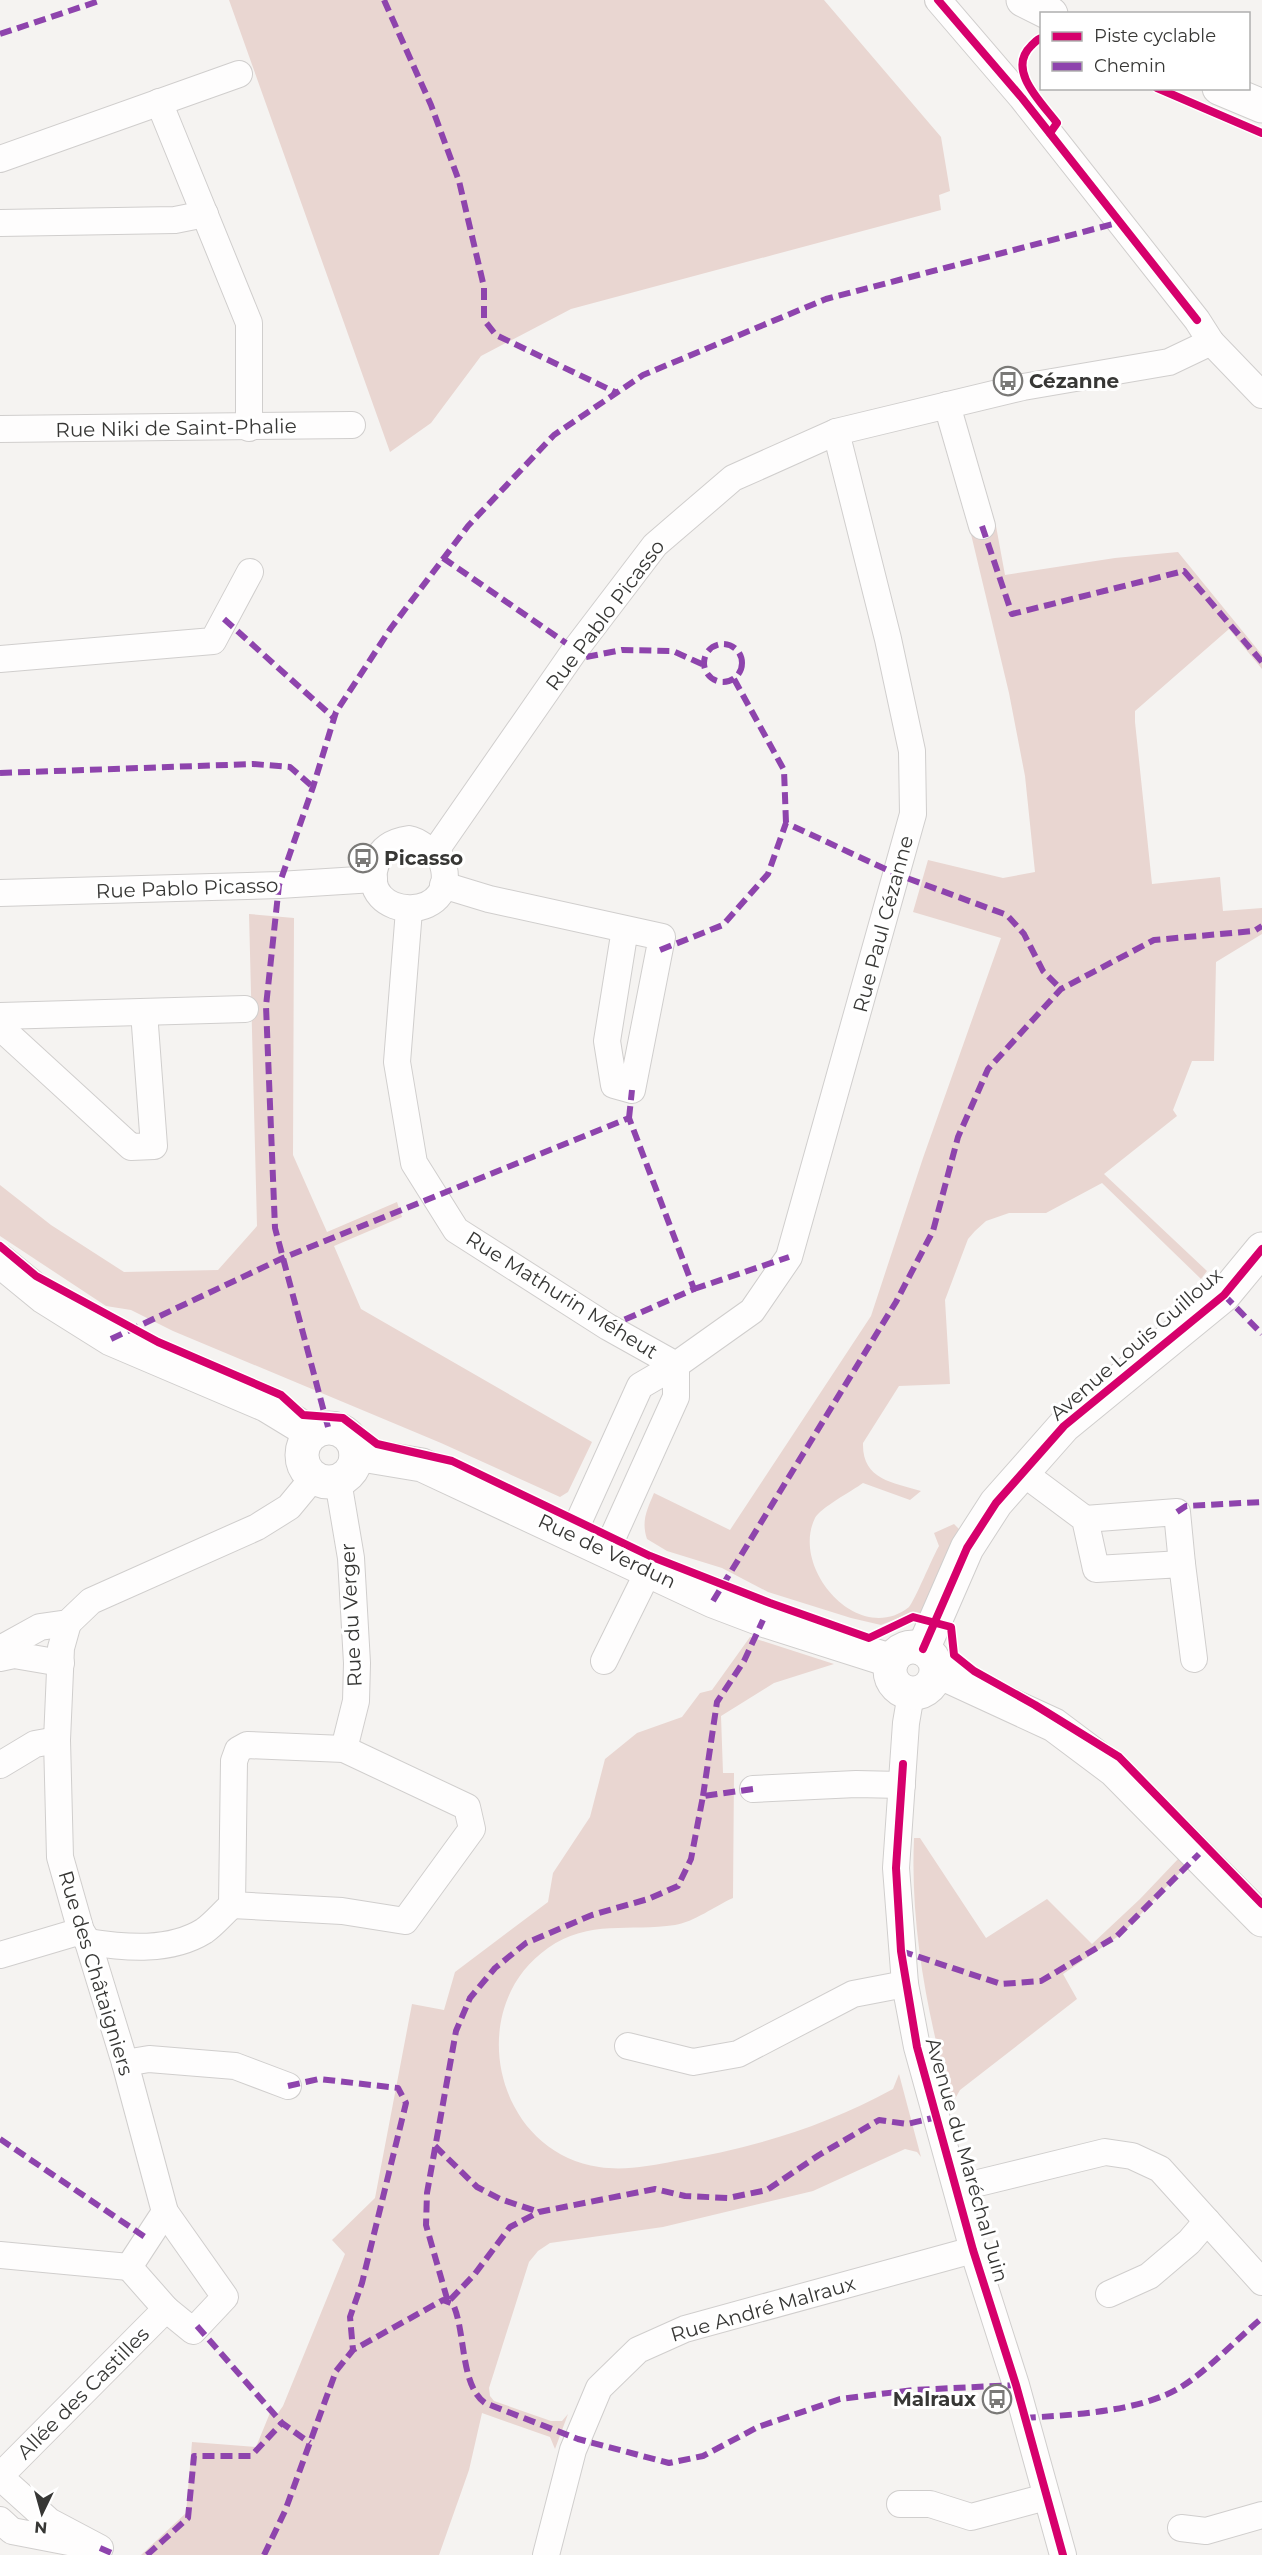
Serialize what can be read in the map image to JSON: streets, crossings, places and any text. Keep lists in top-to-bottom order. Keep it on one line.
{"streets":{"street":["Rue Niki de Saint-Phalie","Rue Pablo Picasso","Rue Paul Cézanne","Rue Mathurin Méheut","Avenue Louis Guilloux","Rue de Verdun","Rue du Verger","Rue des Châtaigniers","Avenue du Maréchal Juin","Rue André Malraux","Allée des Castilles"]},"crossings":[["Rue Pablo Picasso","Rue Paul Cézanne"],["Rue Pablo Picasso","Rue Mathurin Méheut"],["Rue Paul Cézanne","Rue Mathurin Méheut"],["Rue Paul Cézanne","Rue de Verdun"],["Avenue Louis Guilloux","Rue de Verdun"],["Avenue Louis Guilloux","Avenue du Maréchal Juin"],["Rue de Verdun","Rue du Verger"],["Rue de Verdun","Avenue du Maréchal Juin"],["Rue des Châtaigniers","Allée des Castilles"],["Avenue du Maréchal Juin","Rue André Malraux"]],"places":{"bus stop":["Cézanne","Picasso","Malraux"]},"legend":["Piste cyclable","Chemin"],"north":"bottom"}
